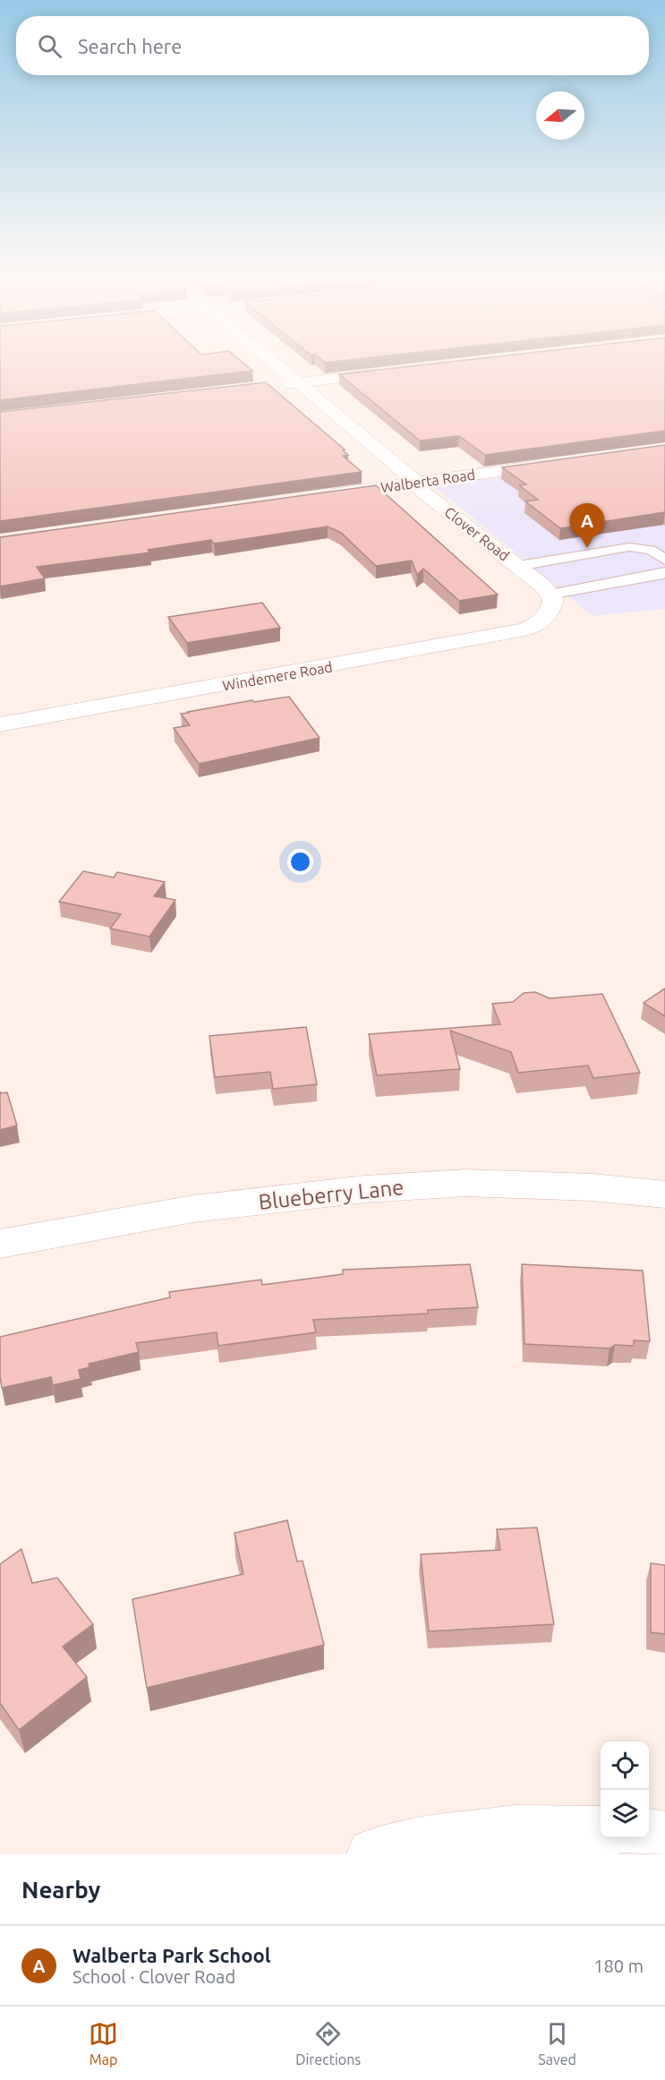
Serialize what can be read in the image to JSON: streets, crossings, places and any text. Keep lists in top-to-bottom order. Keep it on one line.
{"streets":{"street":["Walberta Road","Clover Road","Windemere Road","Blueberry Lane"]},"crossings":[["Walberta Road","Clover Road"],["Clover Road","Windemere Road"]],"north":"left","page":{"search":"Search here","pins":"A","heading":"Nearby","list":[{"mark":"A","name":"Walberta Park School","note":"School · Clover Road","value":"180 m"}],"nav":["Map","Directions","Saved"]}}
